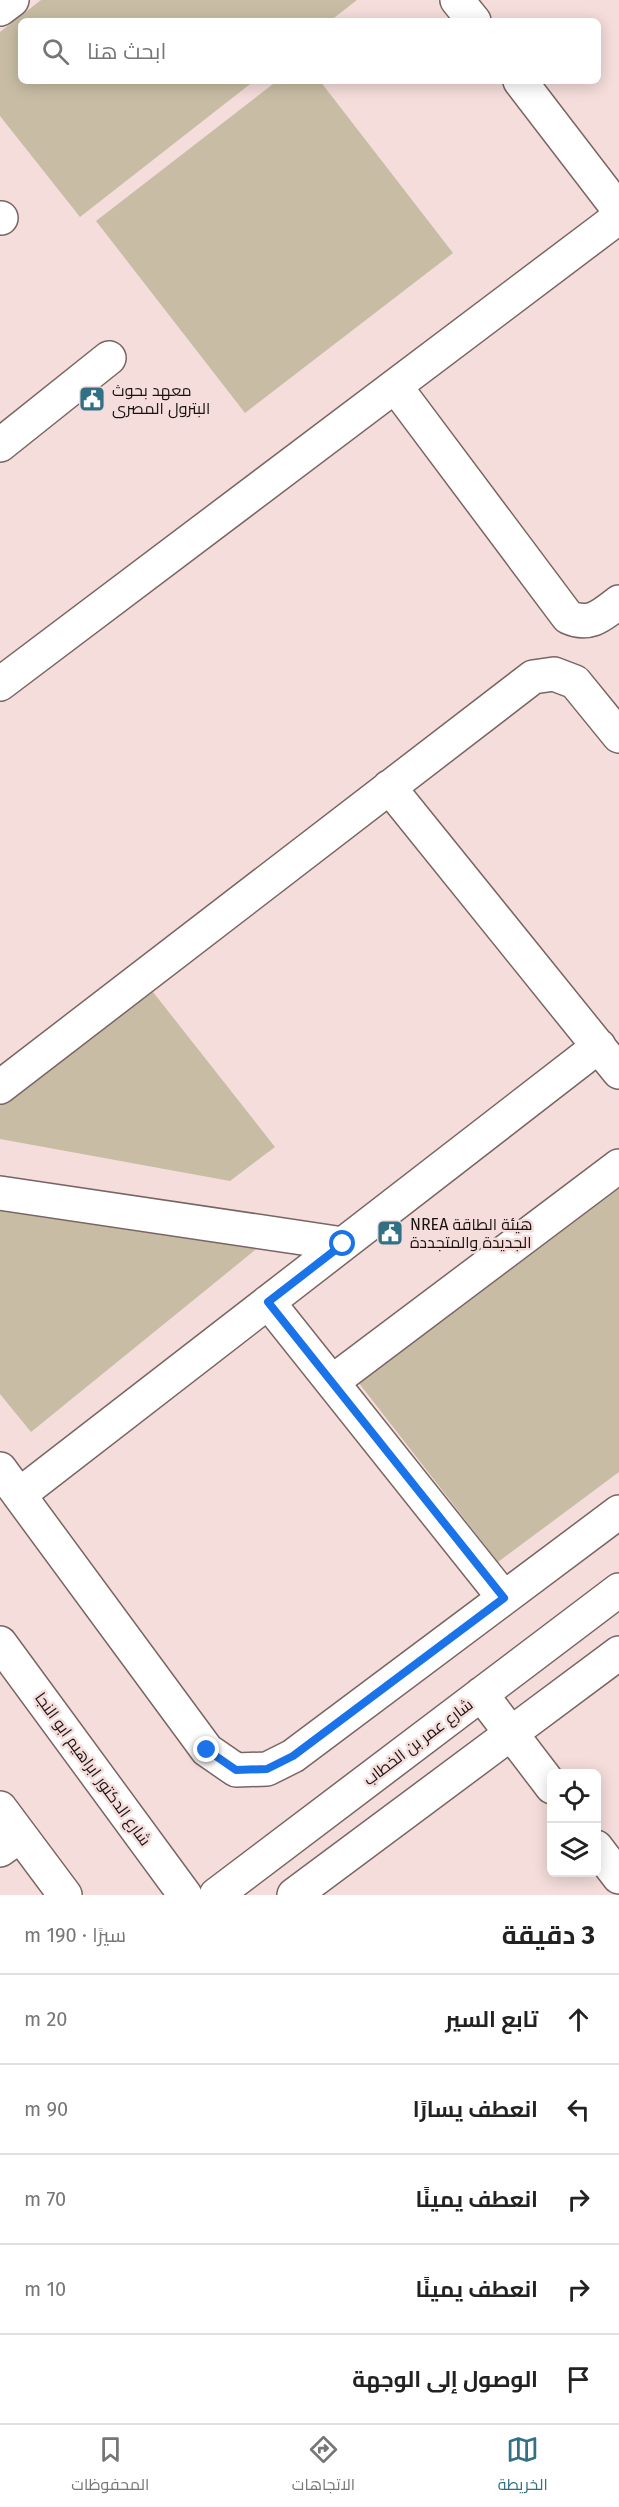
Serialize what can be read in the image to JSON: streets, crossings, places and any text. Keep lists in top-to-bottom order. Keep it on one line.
{"streets":{"street":["شارع عمر بن الخطاب","شارع الدكتور ابراهيم ابو النجا"]},"places":{"public building":["معهد بحوث البترول المصرى","NREA هيئة الطاقة الجديدة والمتجددة"]},"page":{"search":"ابحث هنا","heading":["3 دقيقة","سيرًا · 190 m"],"list":[["تابع السير","20 m"],["انعطف يسارًا","90 m"],["انعطف يمينًا","70 m"],["انعطف يمينًا","10 m"],"الوصول إلى الوجهة"],"nav":["الخريطة","الاتجاهات","المحفوظات"]}}
